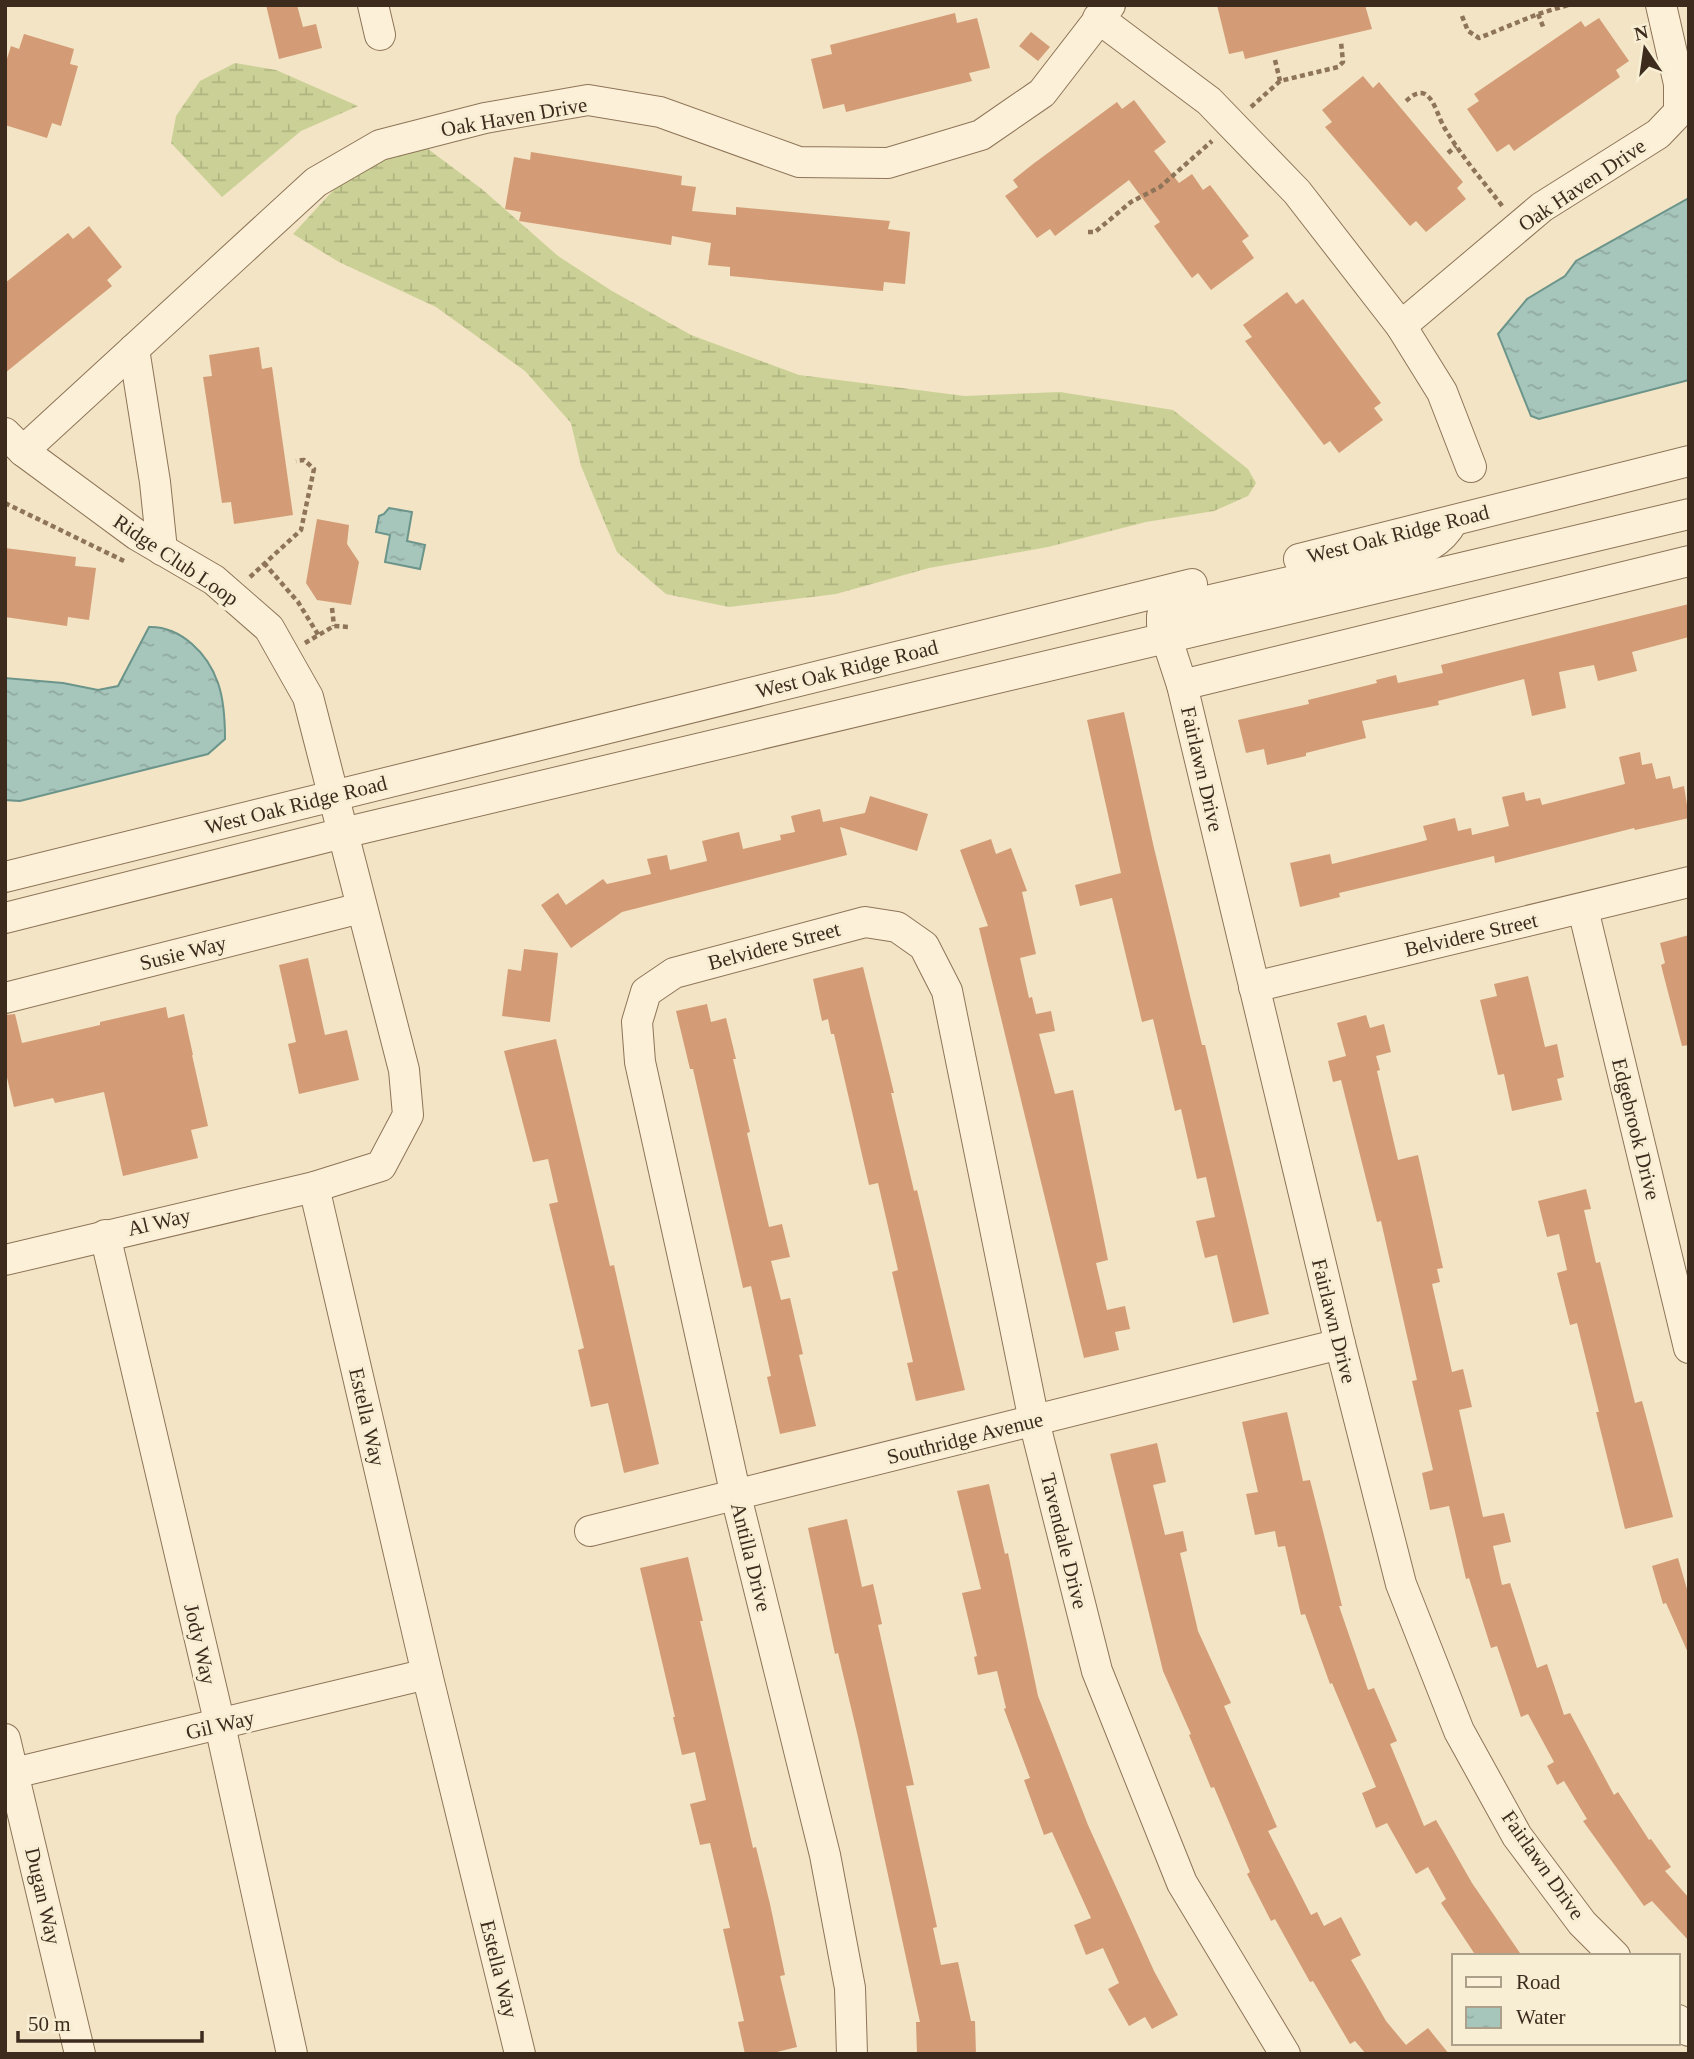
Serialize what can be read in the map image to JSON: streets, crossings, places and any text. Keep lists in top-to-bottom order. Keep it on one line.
{"streets":{"street":["Oak Haven Drive","West Oak Ridge Road","Ridge Club Loop","Fairlawn Drive","Belvidere Street","Susie Way","Edgebrook Drive","Al Way","Estella Way","Southridge Avenue","Tavendale Drive","Antilla Drive","Jody Way","Gil Way","Dugan Way"]},"crossings":[["Oak Haven Drive","Ridge Club Loop"],["West Oak Ridge Road","Ridge Club Loop"],["West Oak Ridge Road","Fairlawn Drive"],["Fairlawn Drive","Belvidere Street"],["Fairlawn Drive","Southridge Avenue"],["Belvidere Street","Edgebrook Drive"],["Belvidere Street","Tavendale Drive"],["Belvidere Street","Antilla Drive"],["Al Way","Estella Way"],["Al Way","Jody Way"],["Estella Way","Gil Way"],["Southridge Avenue","Tavendale Drive"],["Southridge Avenue","Antilla Drive"],["Jody Way","Gil Way"],["Gil Way","Dugan Way"]],"legend":["Road","Water"],"scale_bar":"50 m","north":"top"}
